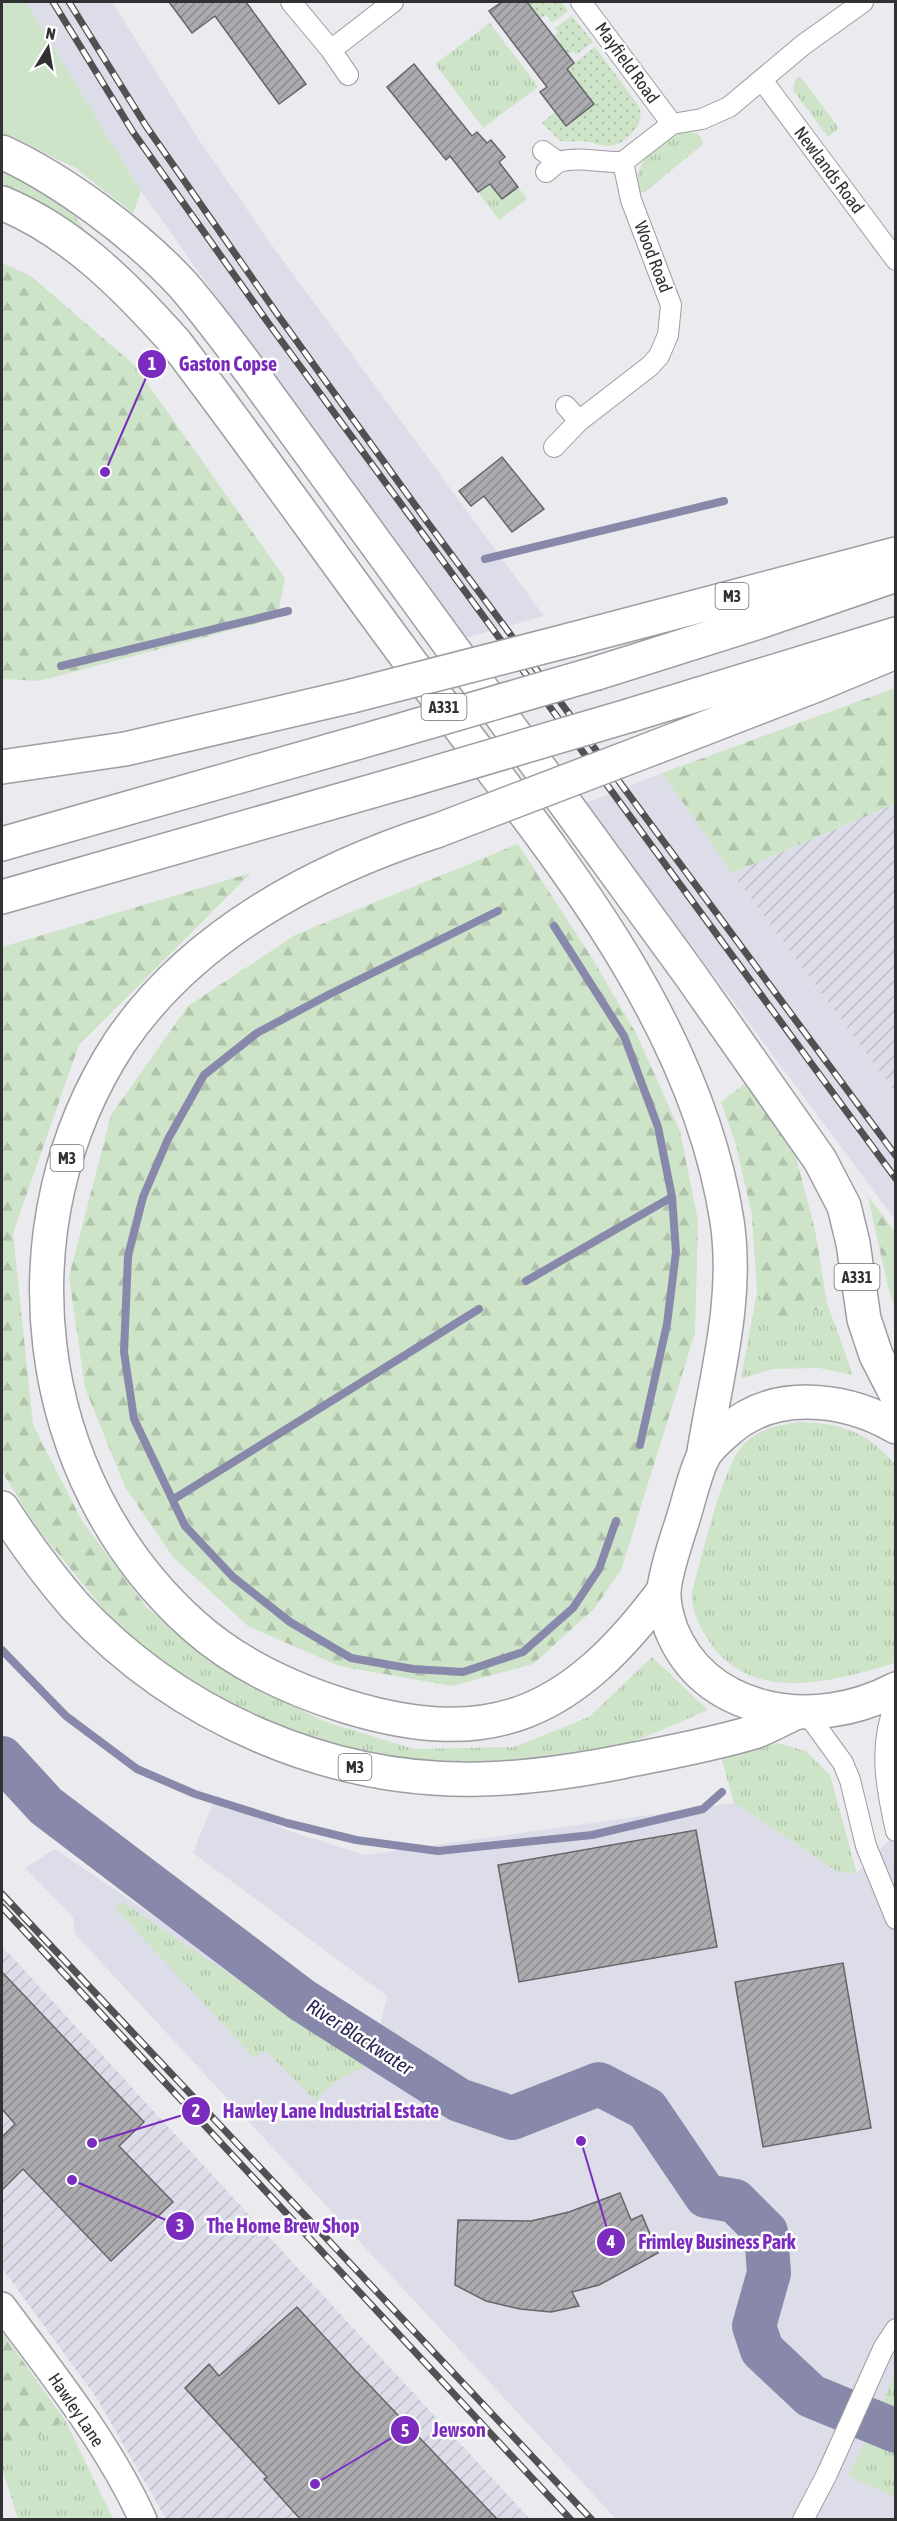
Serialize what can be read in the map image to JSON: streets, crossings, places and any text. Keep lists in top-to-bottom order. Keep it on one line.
{"streets":{"highway":["M3","A331"],"main road":["Hawley Lane"],"street":["Mayfield Road","Newlands Road","Wood Road"]},"water":["River Blackwater"],"places":["Gaston Copse","Frimley Business Park","Hawley Lane Industrial Estate","The Home Brew Shop","Jewson"],"north":"top"}
